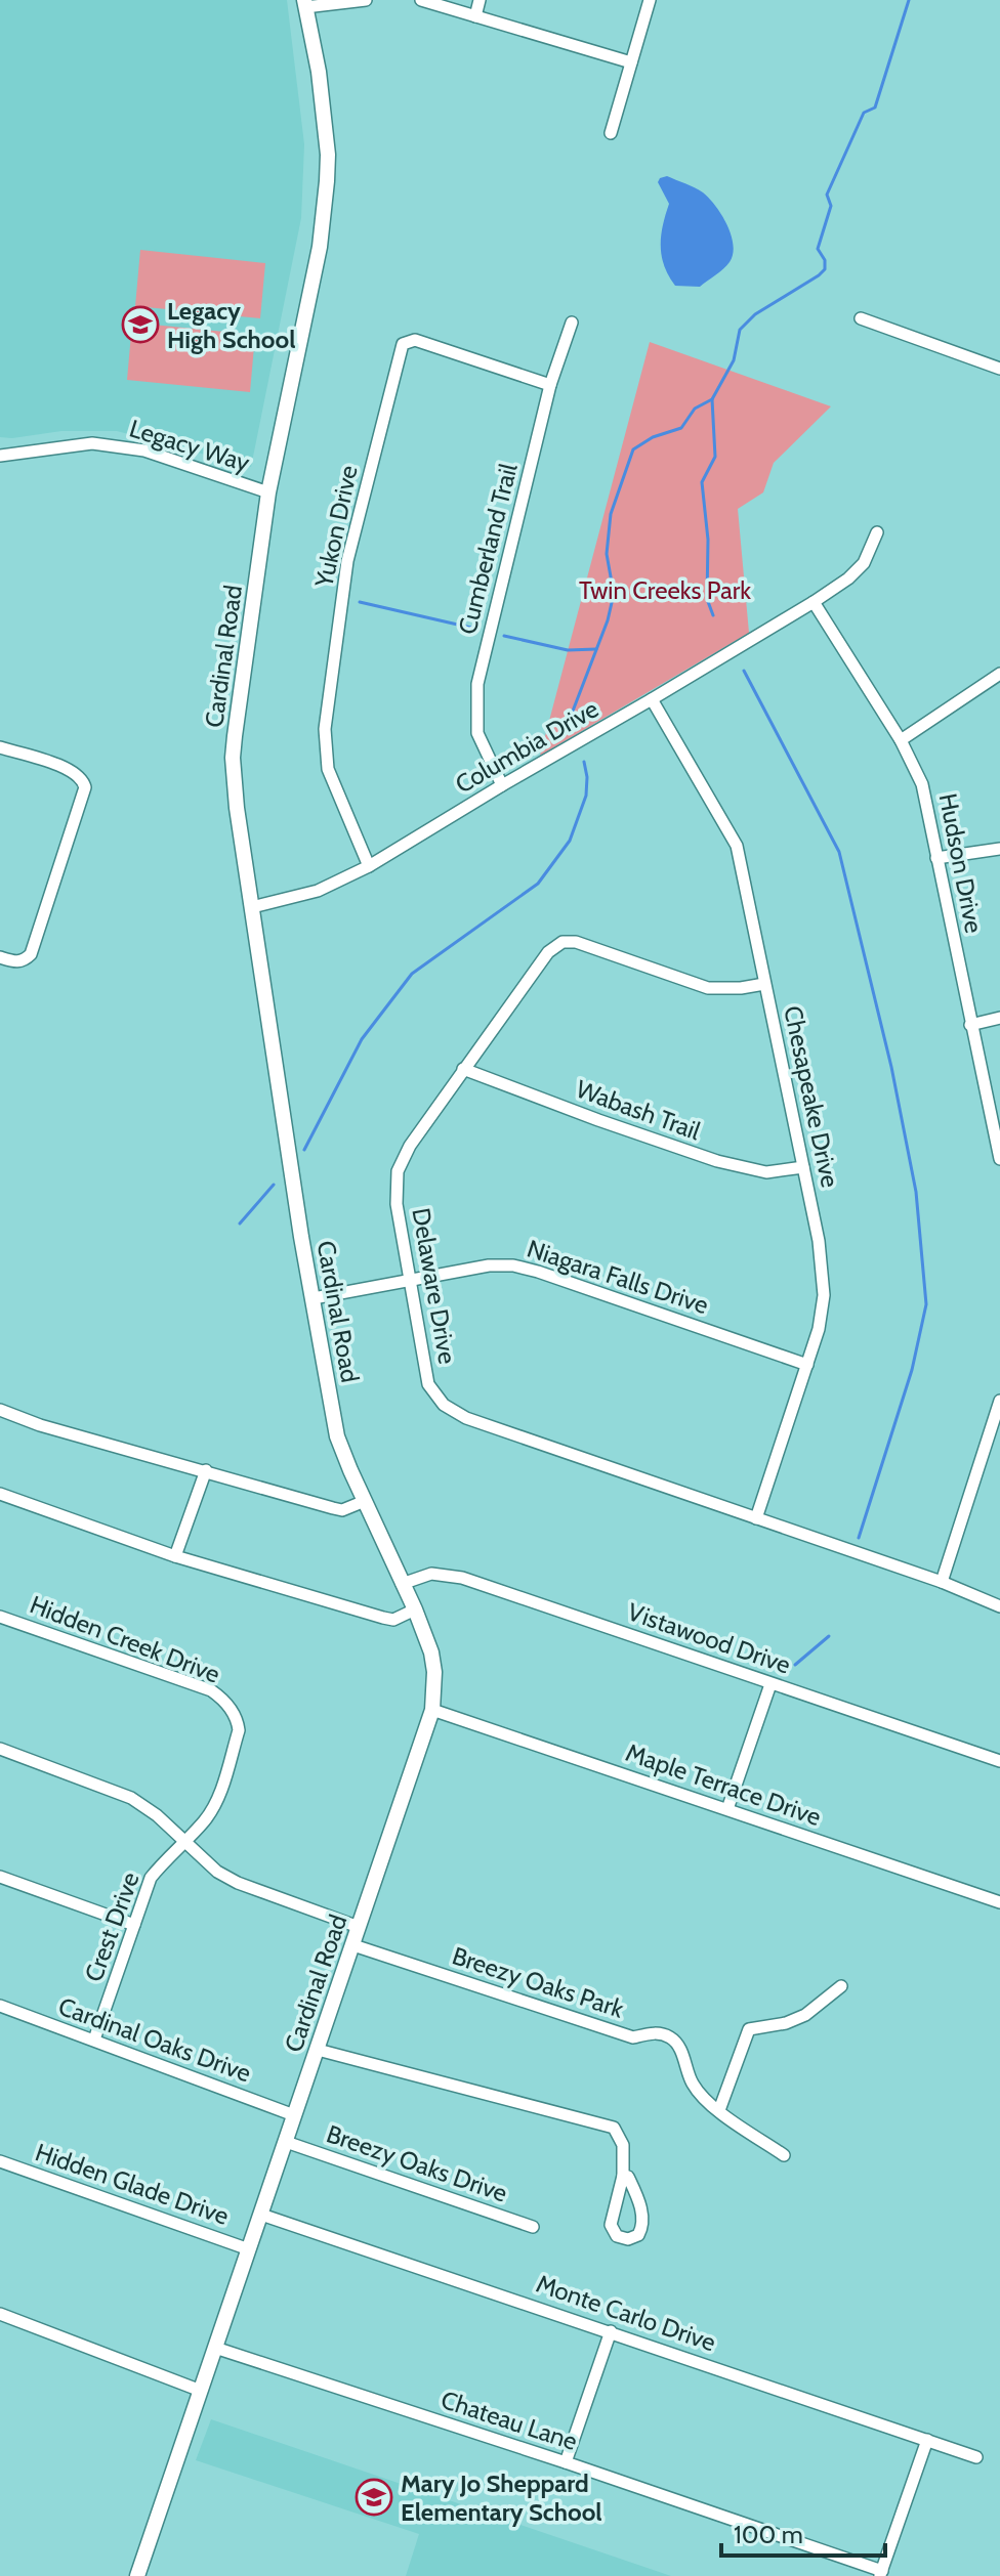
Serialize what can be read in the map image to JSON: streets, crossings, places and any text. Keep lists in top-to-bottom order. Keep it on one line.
{"streets":{"street":["Legacy Way","Yukon Drive","Cumberland Trail","Cardinal Road","Columbia Drive","Hudson Drive","Chesapeake Drive","Wabash Trail","Niagara Falls Drive","Delaware Drive","Vistawood Drive","Hidden Creek Drive","Maple Terrace Drive","Crest Drive","Breezy Oaks Park","Cardinal Oaks Drive","Breezy Oaks Drive","Hidden Glade Drive","Monte Carlo Drive","Chateau Lane"]},"crossings":[["Legacy Way","Cardinal Road"],["Yukon Drive","Cumberland Trail"],["Yukon Drive","Columbia Drive"],["Cumberland Trail","Columbia Drive"],["Cardinal Road","Columbia Drive"],["Cardinal Road","Niagara Falls Drive"],["Cardinal Road","Vistawood Drive"],["Cardinal Road","Maple Terrace Drive"],["Cardinal Road","Breezy Oaks Park"],["Cardinal Road","Cardinal Oaks Drive"],["Cardinal Road","Breezy Oaks Drive"],["Cardinal Road","Hidden Glade Drive"],["Cardinal Road","Monte Carlo Drive"],["Cardinal Road","Chateau Lane"],["Columbia Drive","Hudson Drive"],["Columbia Drive","Chesapeake Drive"],["Chesapeake Drive","Wabash Trail"],["Chesapeake Drive","Niagara Falls Drive"],["Chesapeake Drive","Delaware Drive"],["Wabash Trail","Delaware Drive"],["Niagara Falls Drive","Delaware Drive"],["Hidden Creek Drive","Crest Drive"],["Crest Drive","Cardinal Oaks Drive"]],"parks":["Twin Creeks Park"],"places":{"school or university":["Legacy High School","Mary Jo Sheppard Elementary School"]},"scale_bar":"100 m"}
